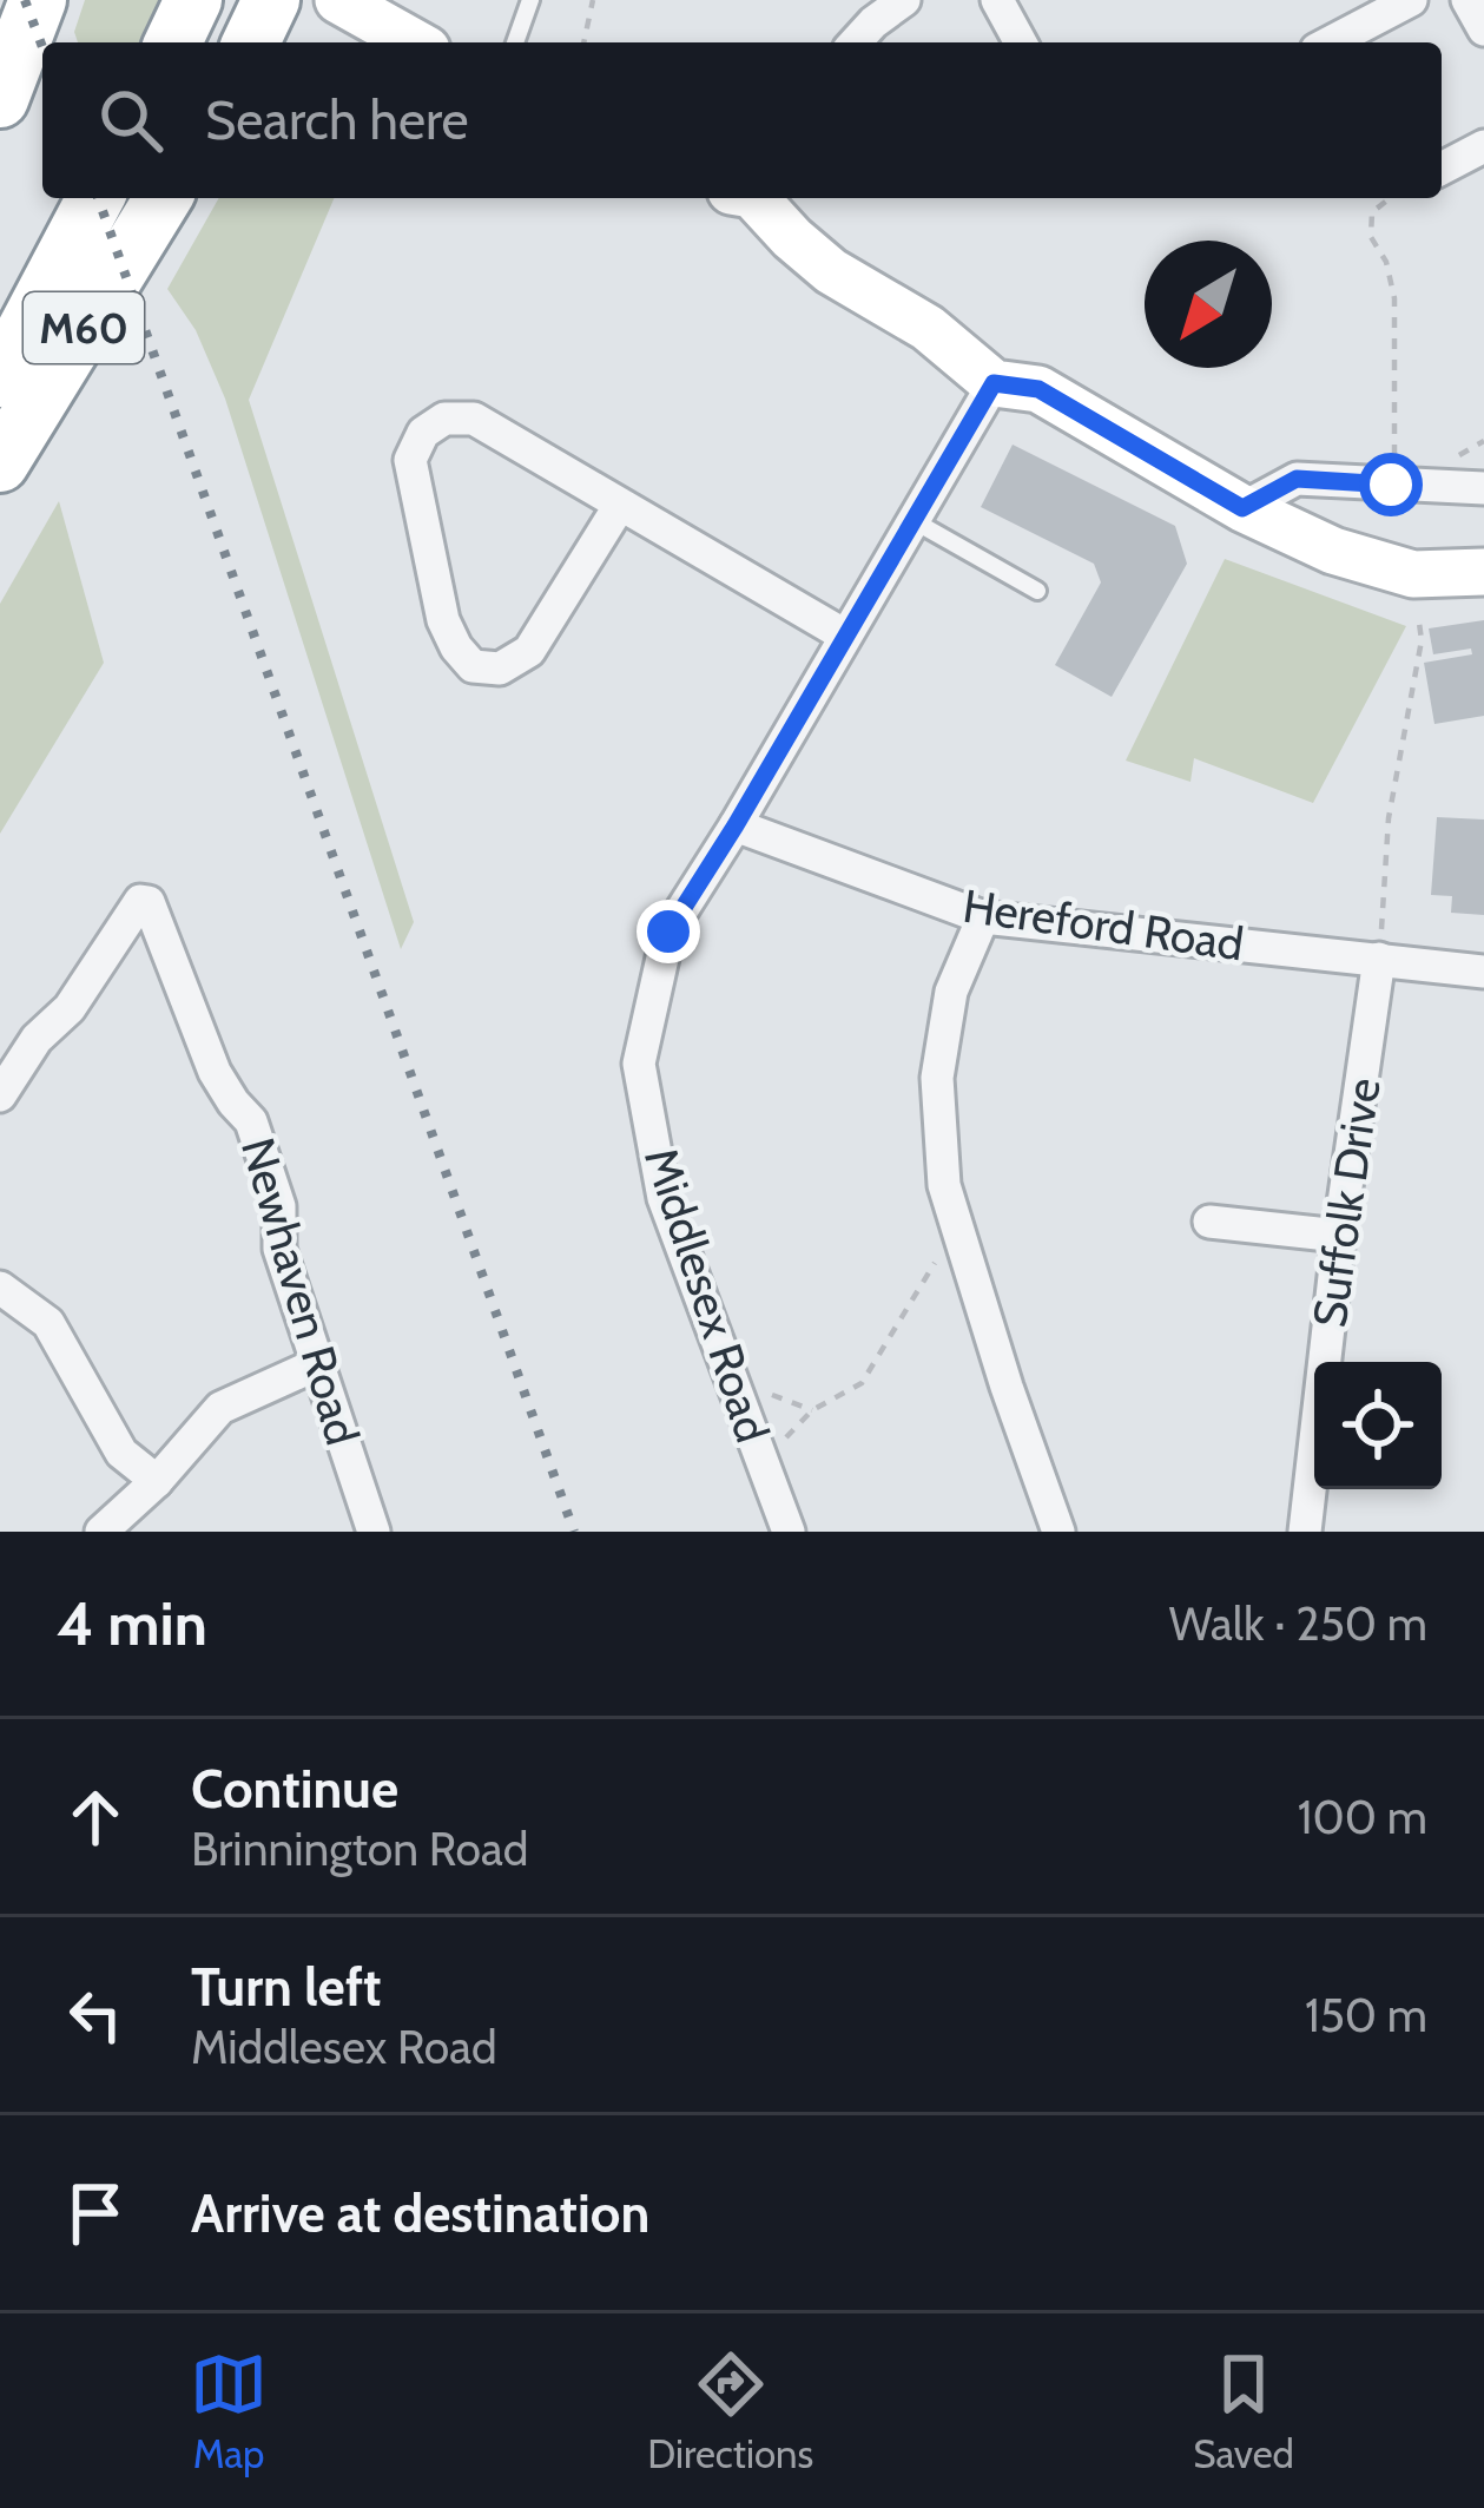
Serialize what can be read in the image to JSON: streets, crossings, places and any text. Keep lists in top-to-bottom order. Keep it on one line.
{"streets":{"highway":["M60"],"street":["Hereford Road","Suffolk Drive","Newhaven Road","Middlesex Road"]},"crossings":[["Hereford Road","Suffolk Drive"],["Hereford Road","Middlesex Road"]],"north":"bottom left","page":{"search":"Search here","heading":["4 min","Walk · 250 m"],"list":[["Continue","Brinnington Road","100 m"],["Turn left","Middlesex Road","150 m"],"Arrive at destination"],"nav":["Map","Directions","Saved"]}}
